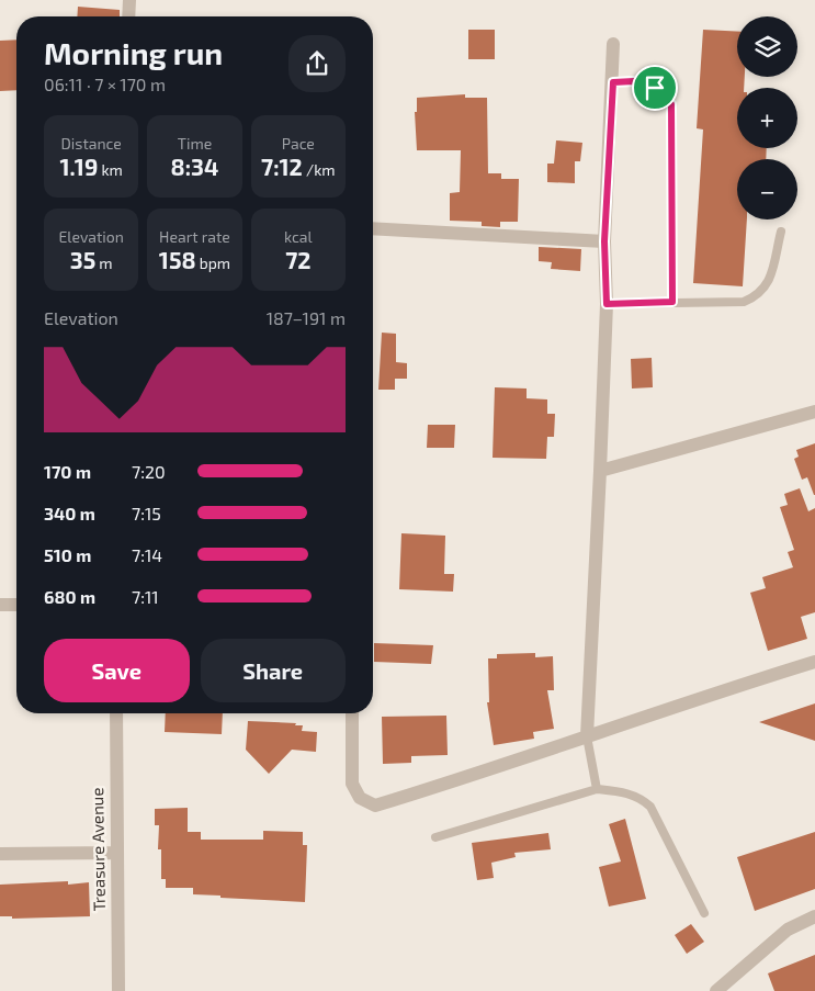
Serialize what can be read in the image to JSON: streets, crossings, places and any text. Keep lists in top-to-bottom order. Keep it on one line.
{"streets":{"street":["Treasure Avenue"]},"page":{"map_buttons":["+","−"],"heading":["Morning run","06:11 · 7 × 170 m"],"stats":[["Distance","1.19 km"],["Time","8:34"],["Pace","7:12 /km"],["Elevation","35 m"],["Heart rate","158 bpm"],["kcal","72"]],"chart":["Elevation","187–191 m"],"list":[{"name":"170 m","note":"7:20"},{"name":"340 m","note":"7:15"},{"name":"510 m","note":"7:14"},{"name":"680 m","note":"7:11"}],"buttons":["Save","Share"]}}
